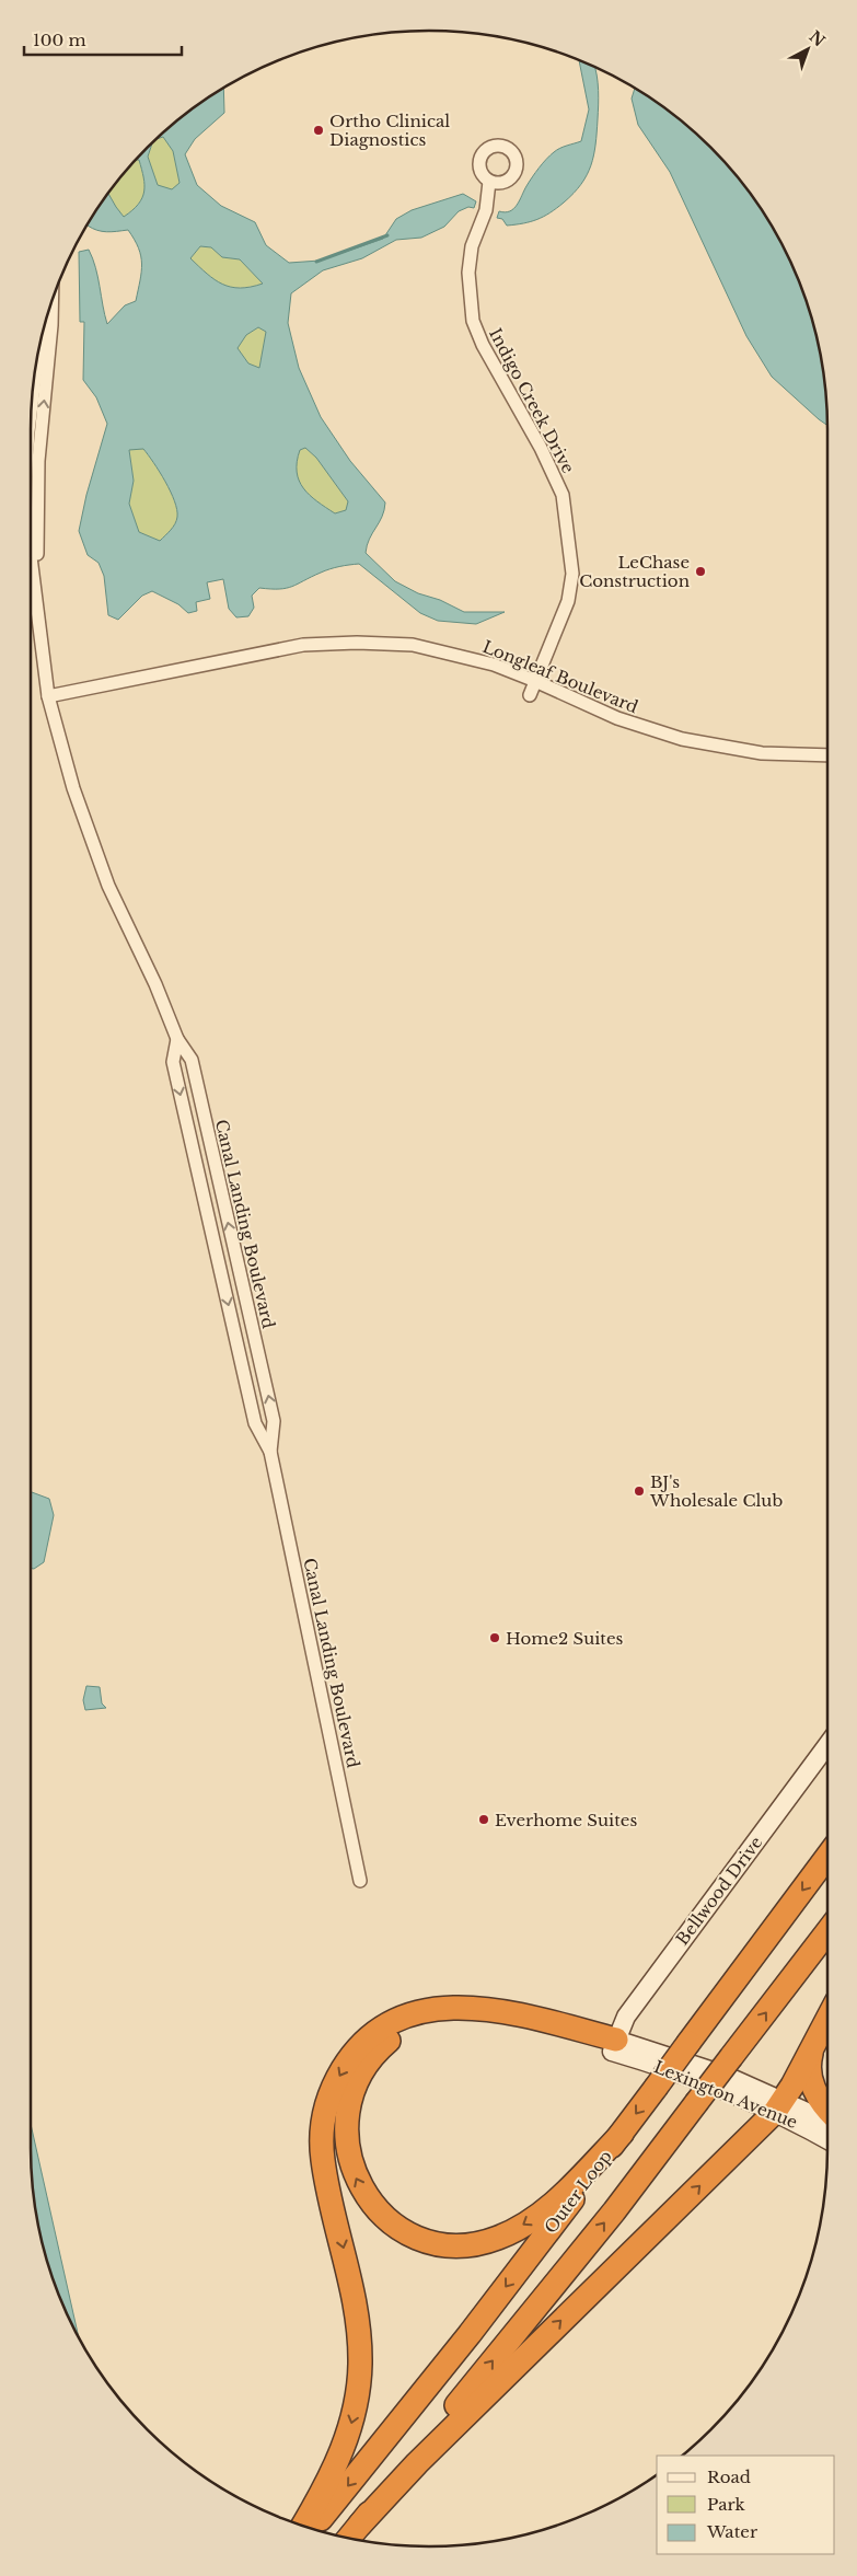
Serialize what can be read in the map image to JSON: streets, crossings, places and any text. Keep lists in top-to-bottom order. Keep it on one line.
{"streets":{"highway":["Outer Loop"],"street":["Indigo Creek Drive","Longleaf Boulevard","Canal Landing Boulevard","Bellwood Drive","Lexington Avenue"]},"crossings":[["Indigo Creek Drive","Longleaf Boulevard"],["Longleaf Boulevard","Canal Landing Boulevard"],["Bellwood Drive","Lexington Avenue"]],"places":["Ortho Clinical Diagnostics","LeChase Construction","BJ's Wholesale Club","Home2 Suites","Everhome Suites"],"legend":["Road","Park","Water"],"scale_bar":"100 m","north":"top right"}
